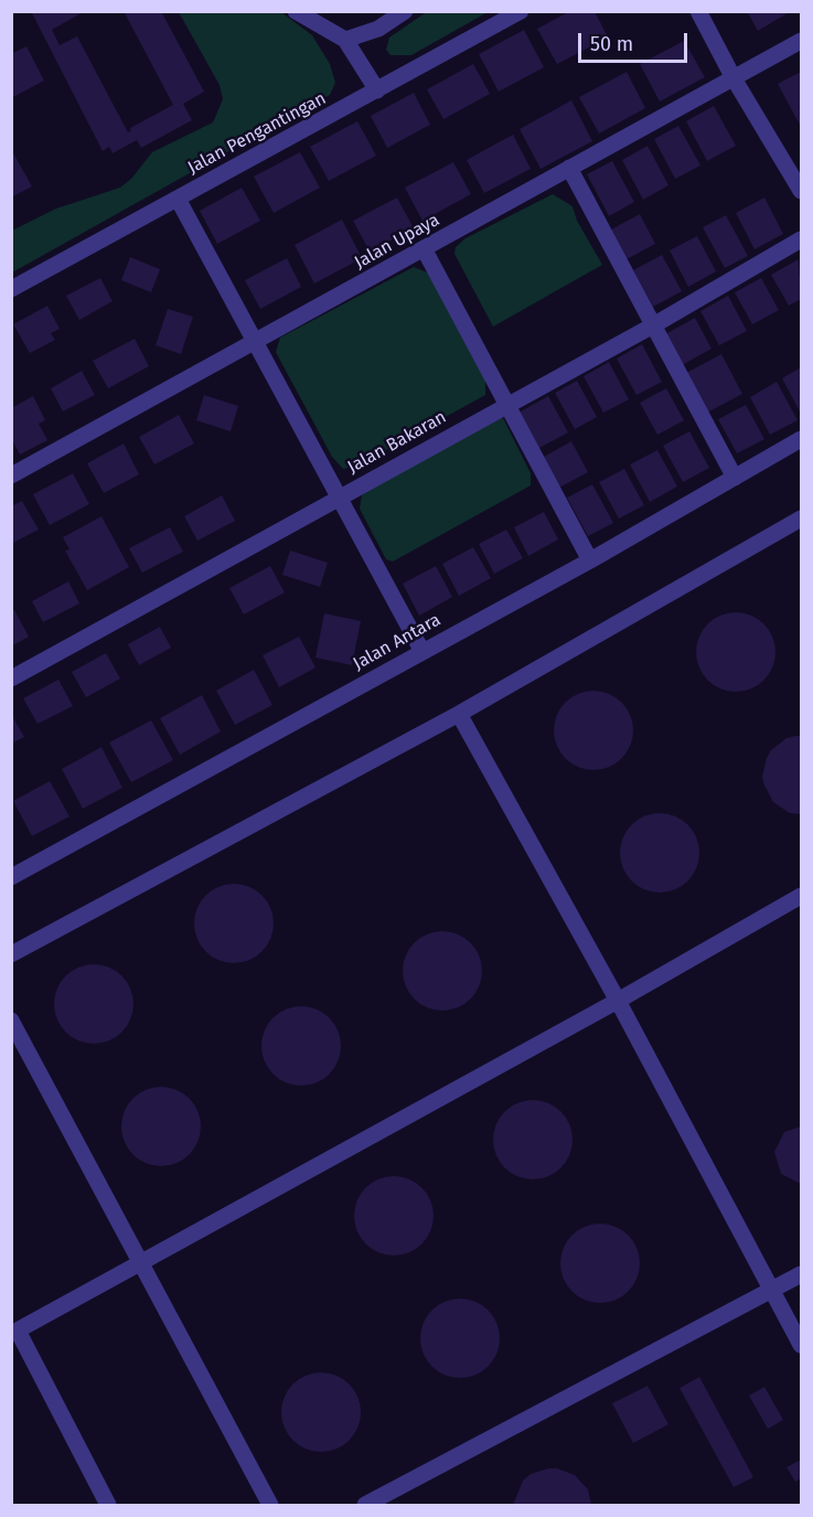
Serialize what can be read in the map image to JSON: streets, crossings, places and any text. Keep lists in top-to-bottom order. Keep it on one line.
{"streets":{"street":["Jalan Pengantingan","Jalan Upaya","Jalan Bakaran","Jalan Antara"]},"scale_bar":"50 m"}
